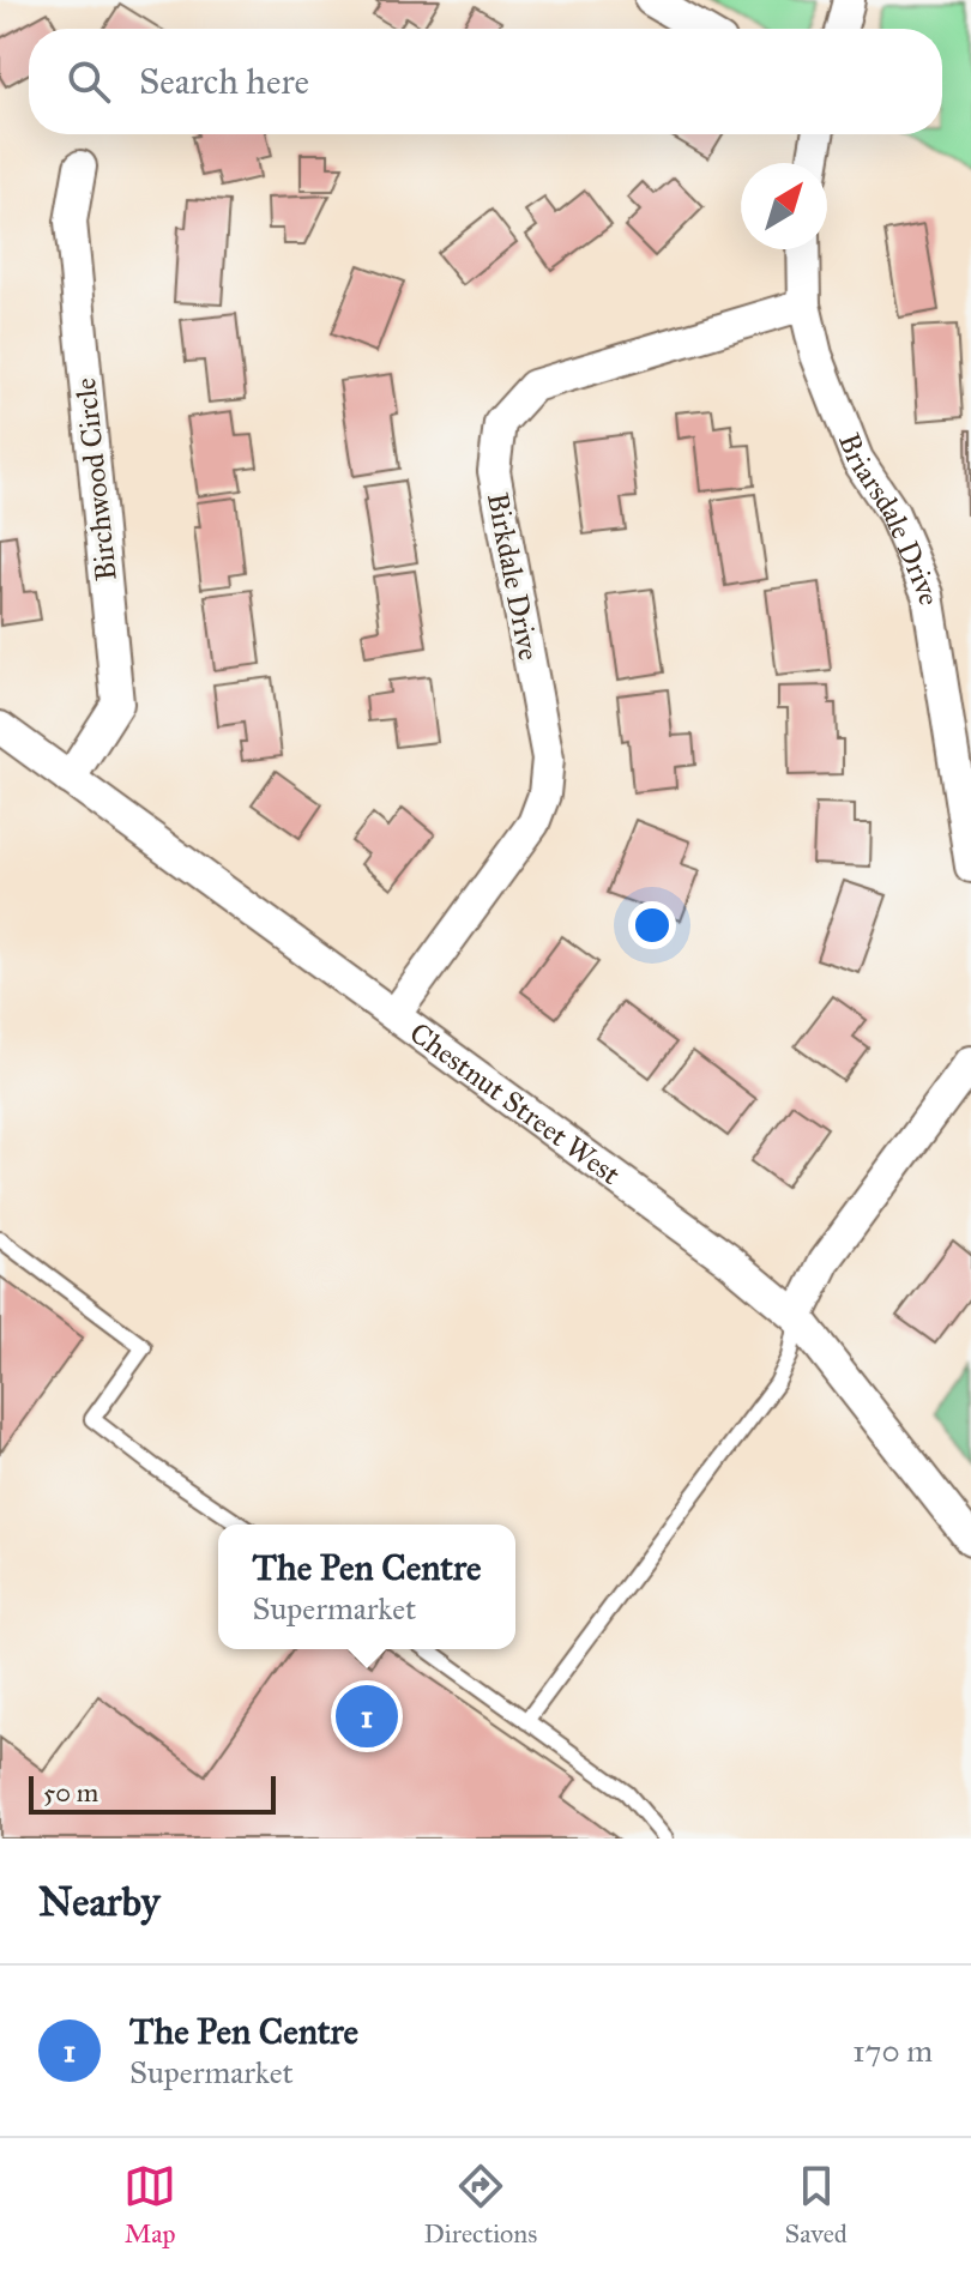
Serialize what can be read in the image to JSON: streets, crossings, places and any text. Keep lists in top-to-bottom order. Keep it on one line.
{"streets":{"street":["Birchwood Circle","Briarsdale Drive","Birkdale Drive","Chestnut Street West"]},"crossings":[["Birchwood Circle","Chestnut Street West"],["Briarsdale Drive","Birkdale Drive"],["Birkdale Drive","Chestnut Street West"]],"scale_bar":"50 m","north":"top right","page":{"search":"Search here","popup":["The Pen Centre","Supermarket"],"pins":"1","scale":"50 m","heading":"Nearby","list":[{"mark":"1","name":"The Pen Centre","note":"Supermarket","value":"170 m"}],"nav":["Map","Directions","Saved"]}}
